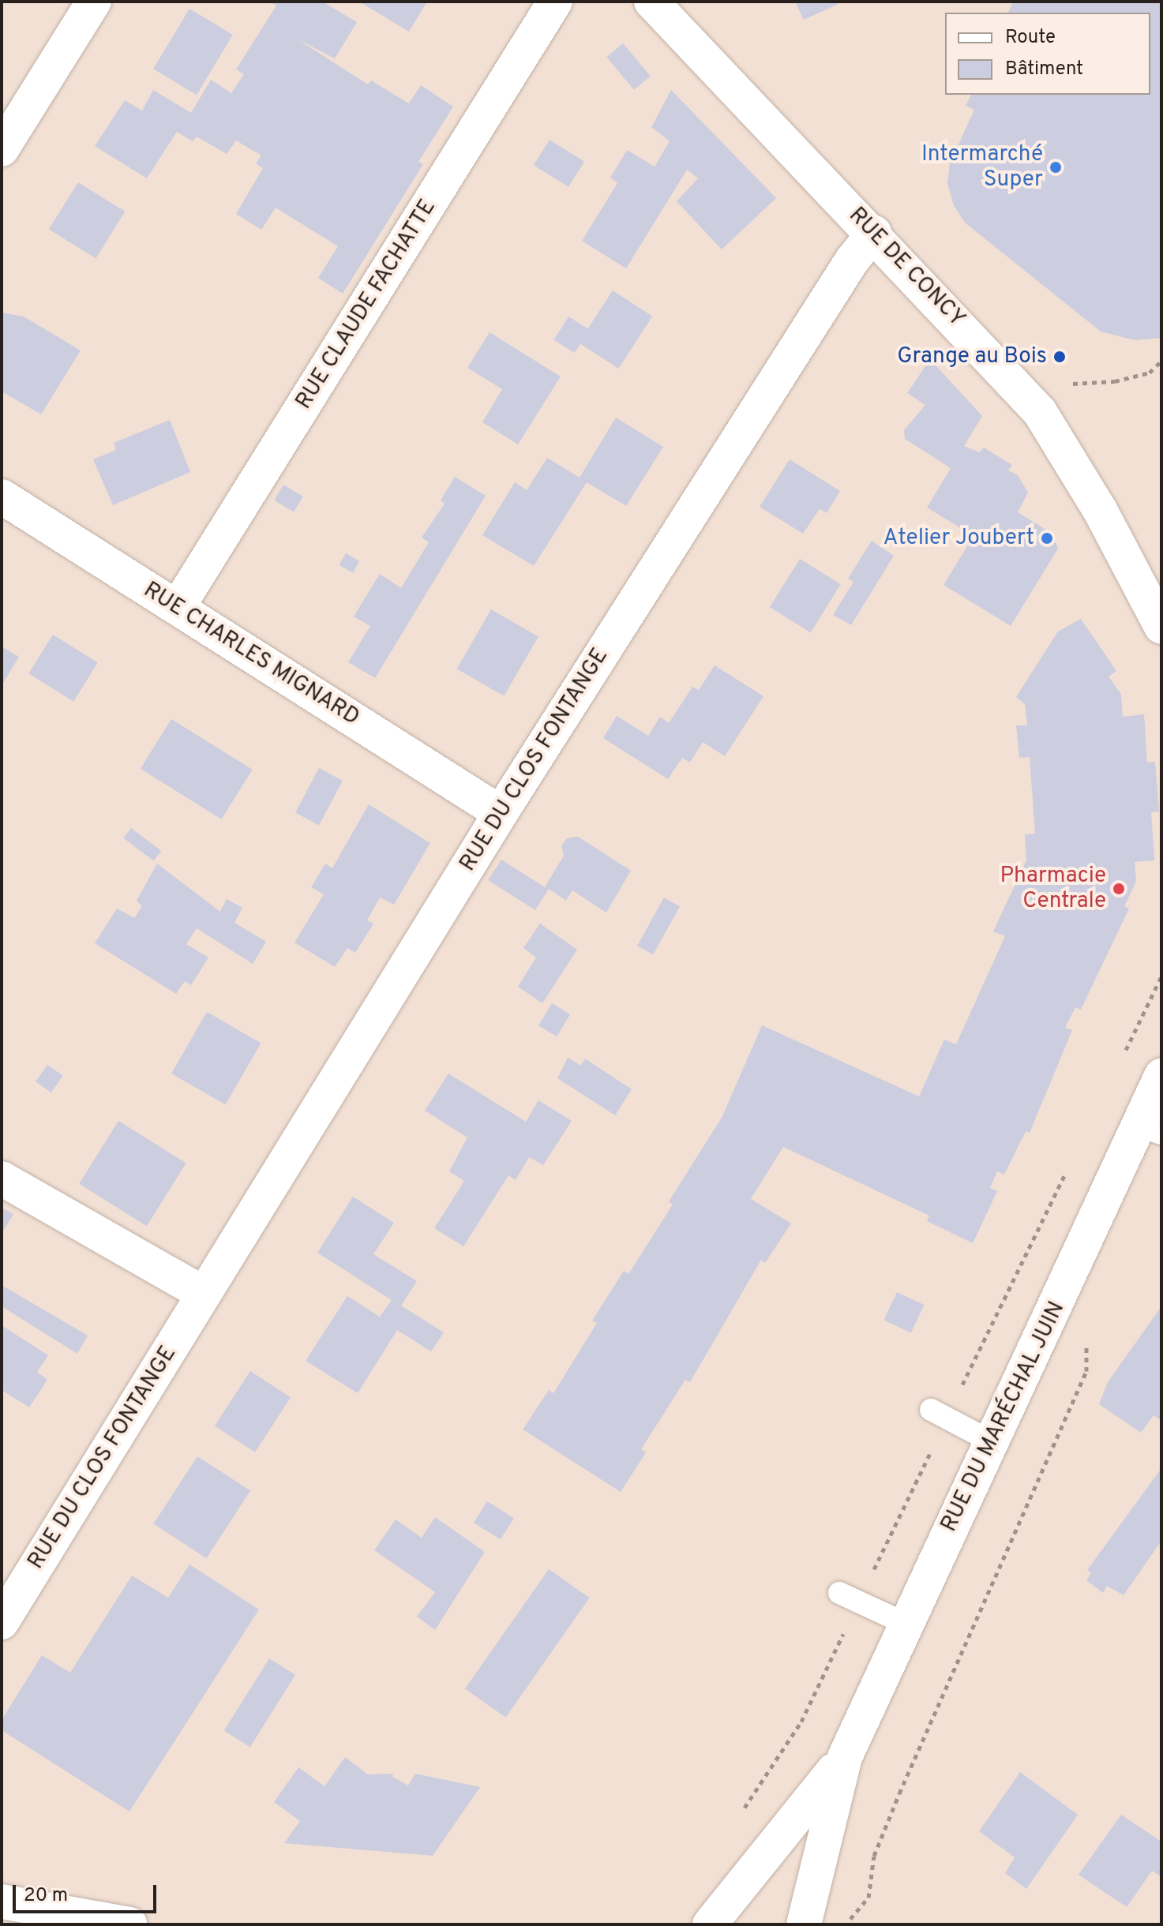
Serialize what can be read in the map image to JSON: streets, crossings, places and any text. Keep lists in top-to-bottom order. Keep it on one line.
{"streets":{"street":["RUE DE CONCY","RUE CLAUDE FACHATTE","RUE CHARLES MIGNARD","RUE DU CLOS FONTANGE","RUE DU MARÉCHAL JUIN"]},"crossings":[["RUE DE CONCY","RUE DU CLOS FONTANGE"],["RUE CLAUDE FACHATTE","RUE CHARLES MIGNARD"],["RUE CHARLES MIGNARD","RUE DU CLOS FONTANGE"]],"places":["Intermarché Super","Grange au Bois","Atelier Joubert","Pharmacie Centrale"],"legend":["Route","Bâtiment"],"scale_bar":"20 m"}
